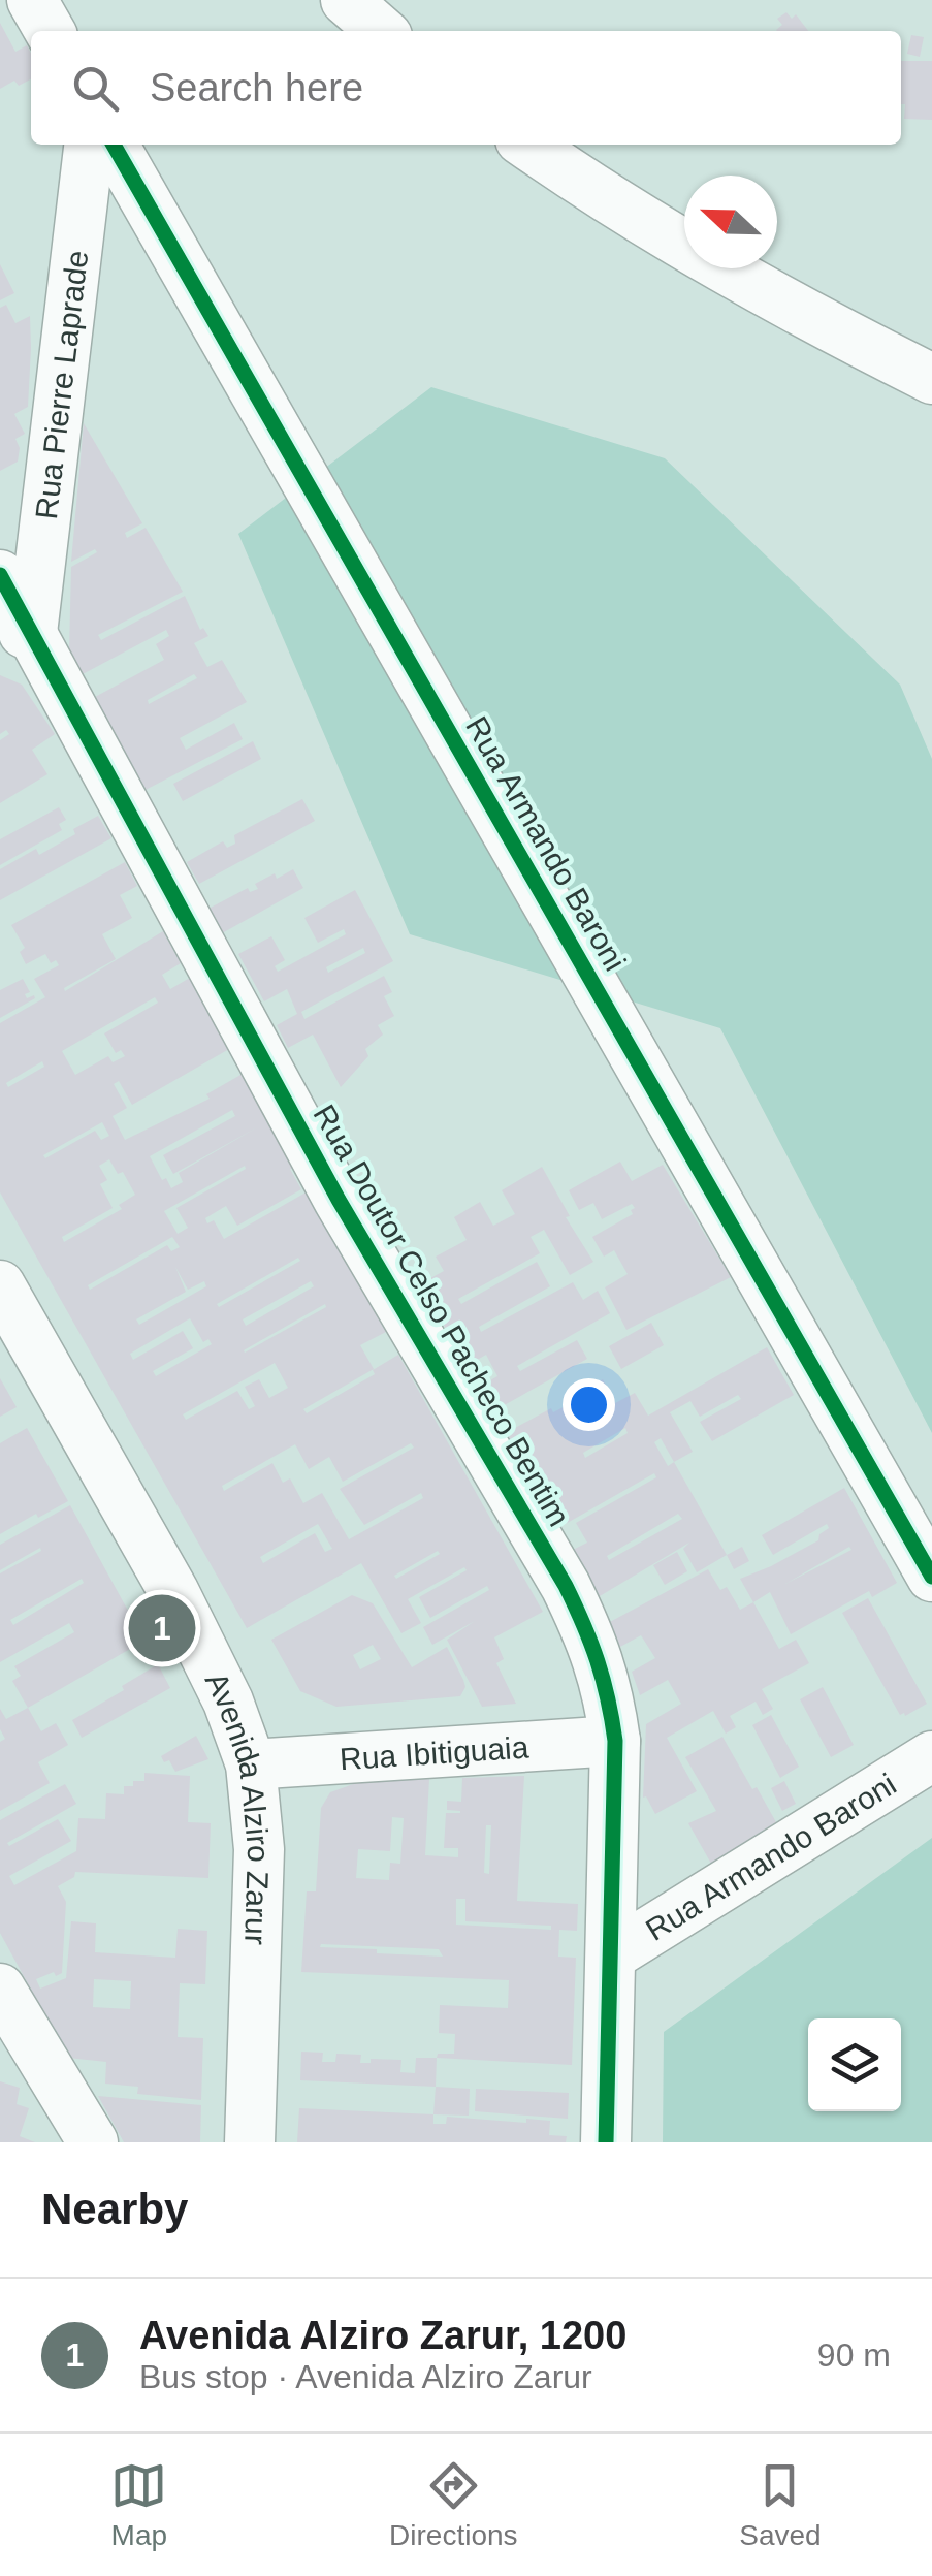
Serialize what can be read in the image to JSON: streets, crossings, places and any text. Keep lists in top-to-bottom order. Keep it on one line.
{"streets":{"street":["Rua Pierre Laprade","Rua Armando Baroni","Rua Doutor Celso Pacheco Bentim","Rua Ibitiguaia","Avenida Alziro Zarur"]},"crossings":[["Rua Pierre Laprade","Rua Doutor Celso Pacheco Bentim"],["Rua Armando Baroni","Rua Doutor Celso Pacheco Bentim"],["Rua Doutor Celso Pacheco Bentim","Rua Ibitiguaia"],["Rua Ibitiguaia","Avenida Alziro Zarur"]],"north":"left","page":{"search":"Search here","pins":"1","heading":"Nearby","list":[{"mark":"1","name":"Avenida Alziro Zarur, 1200","note":"Bus stop · Avenida Alziro Zarur","value":"90 m"}],"nav":["Map","Directions","Saved"]}}
